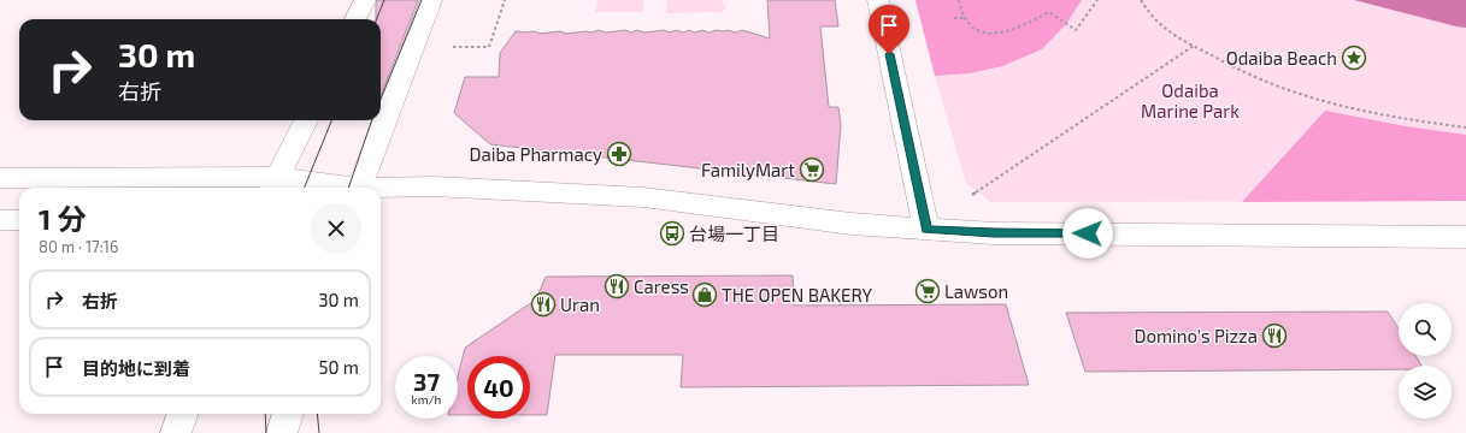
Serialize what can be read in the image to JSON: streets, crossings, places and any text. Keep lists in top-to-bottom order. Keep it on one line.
{"parks":["Odaiba Marine Park"],"places":{"place":["Odaiba Beach"],"pharmacy":["Daiba Pharmacy"],"supermarket":["FamilyMart","Lawson"],"bus stop":["台場一丁目"],"restaurant":["Caress","Uran","Domino's Pizza"],"shop":["THE OPEN BAKERY"]},"page":{"turn":["30 m","右折"],"heading":["1 分","80 m · 17:16"],"list":[{"name":"右折","value":"30 m"},{"name":"目的地に到着","value":"50 m"}],"speed":"37 km/h","limit":"40"}}
